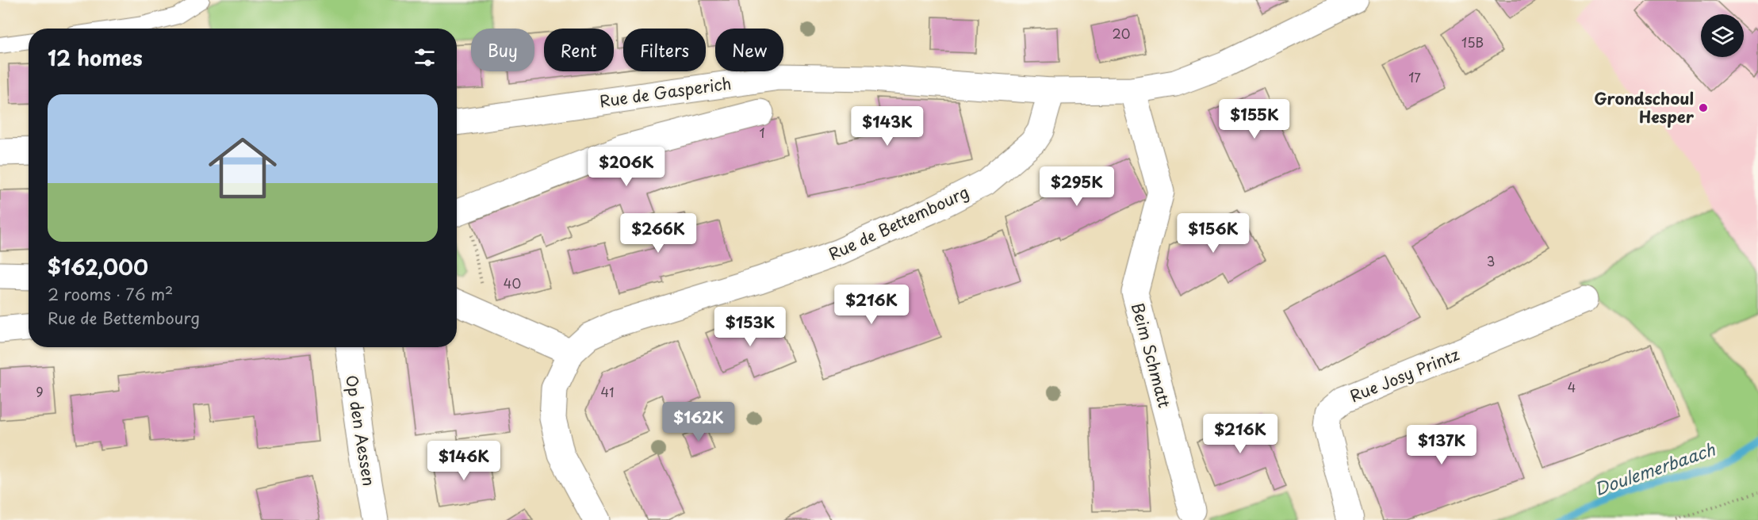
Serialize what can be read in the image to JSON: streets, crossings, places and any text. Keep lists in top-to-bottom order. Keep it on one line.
{"streets":{"main road":["Rue de Gasperich","Rue de Bettembourg","Beim Schmatt","Rue Josy Printz","Op den Aessen"]},"crossings":[["Rue de Gasperich","Rue de Bettembourg"]],"water":["Doulemerbaach"],"places":["Grondschoul Hesper"],"house_numbers":["20","15B","17","1","3","40","4","9","41"],"page":{"chip":["Buy","Rent","Filters","New"],"heading":"12 homes","list":[{"name":"$162,000","note":"2 rooms · 76 m² · Rue de Bettembourg"}],"price":["$155K","$143K","$206K","$295K","$266K","$156K","$216K","$153K","$162K","$216K","$137K","$146K"]}}
